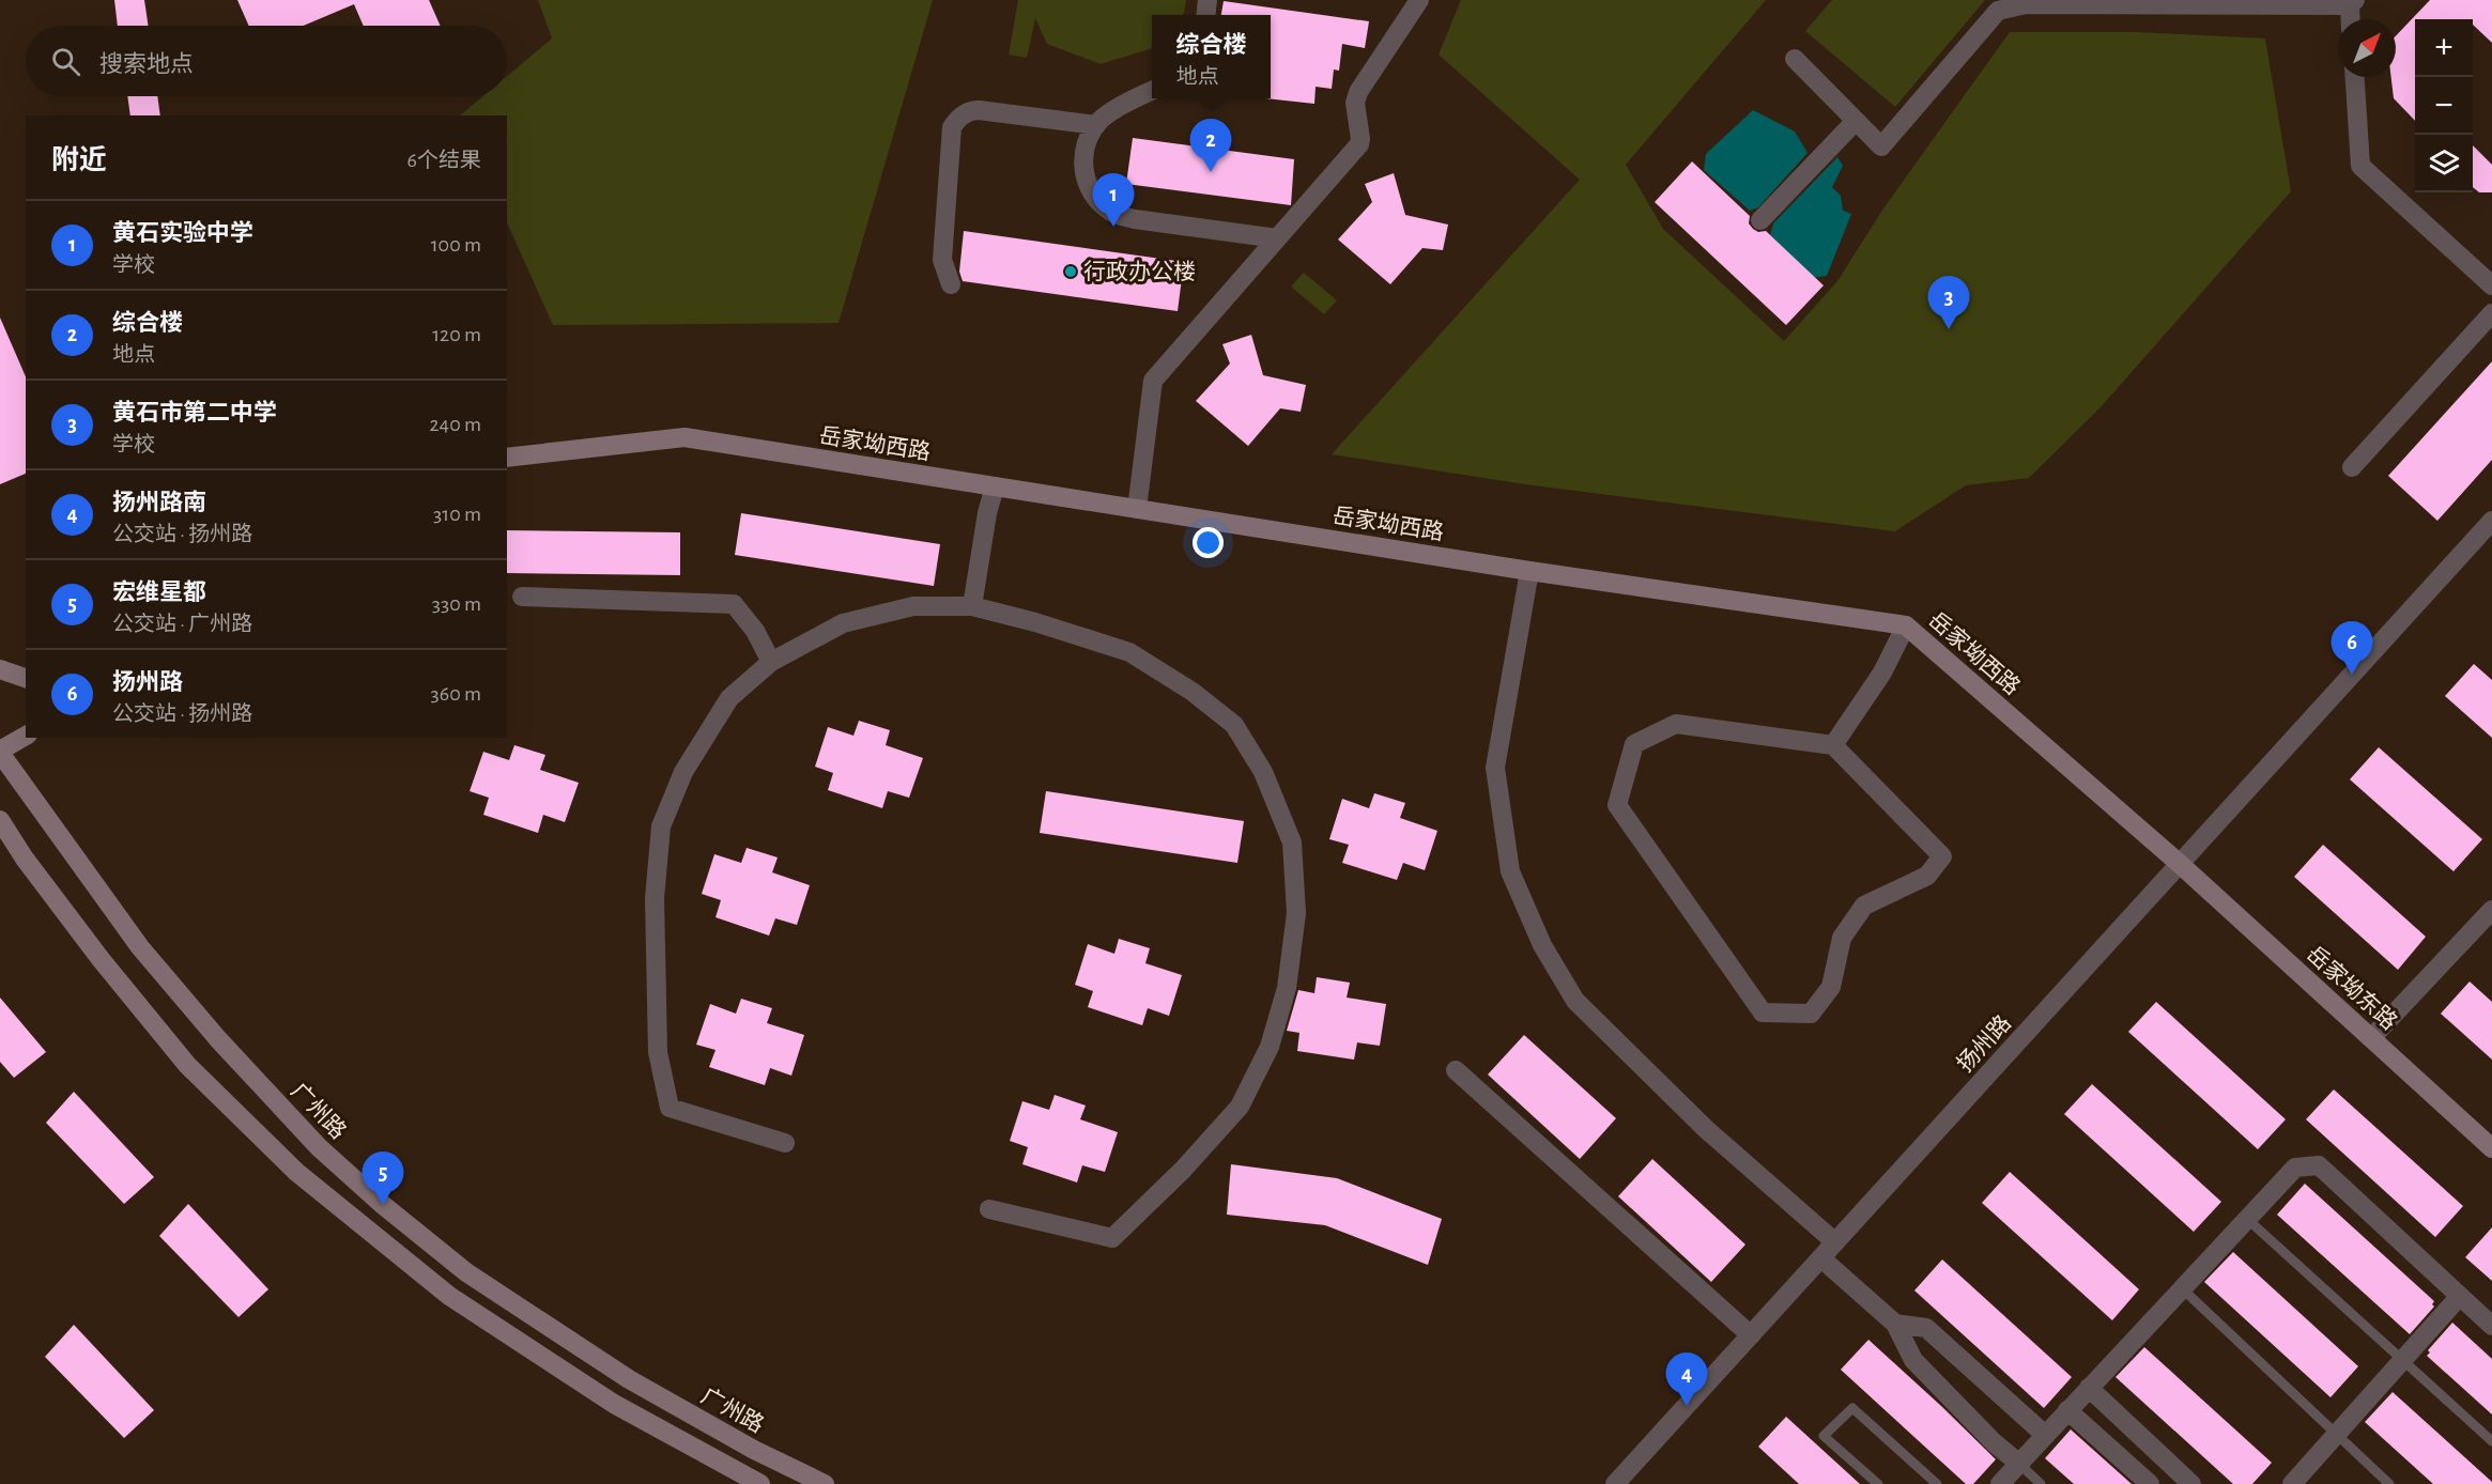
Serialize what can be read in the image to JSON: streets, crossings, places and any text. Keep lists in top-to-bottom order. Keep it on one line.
{"streets":{"main road":["岳家坳西路","岳家坳东路","广州路"],"street":["扬州路"]},"crossings":[["岳家坳西路","岳家坳东路"],["岳家坳西路","扬州路"],["岳家坳东路","扬州路"]],"places":["行政办公楼"],"north":"top right","page":{"popup":["综合楼","地点"],"map_buttons":["+","−"],"search":"搜索地点","heading":["附近","6个结果"],"pins":["2","1","3","6","5","4"],"list":[{"mark":"1","name":"黄石实验中学","note":"学校","value":"100 m"},{"mark":"2","name":"综合楼","note":"地点","value":"120 m"},{"mark":"3","name":"黄石市第二中学","note":"学校","value":"240 m"},{"mark":"4","name":"扬州路南","note":"公交站 · 扬州路","value":"310 m"},{"mark":"5","name":"宏维星都","note":"公交站 · 广州路","value":"330 m"},{"mark":"6","name":"扬州路","note":"公交站 · 扬州路","value":"360 m"}]}}
